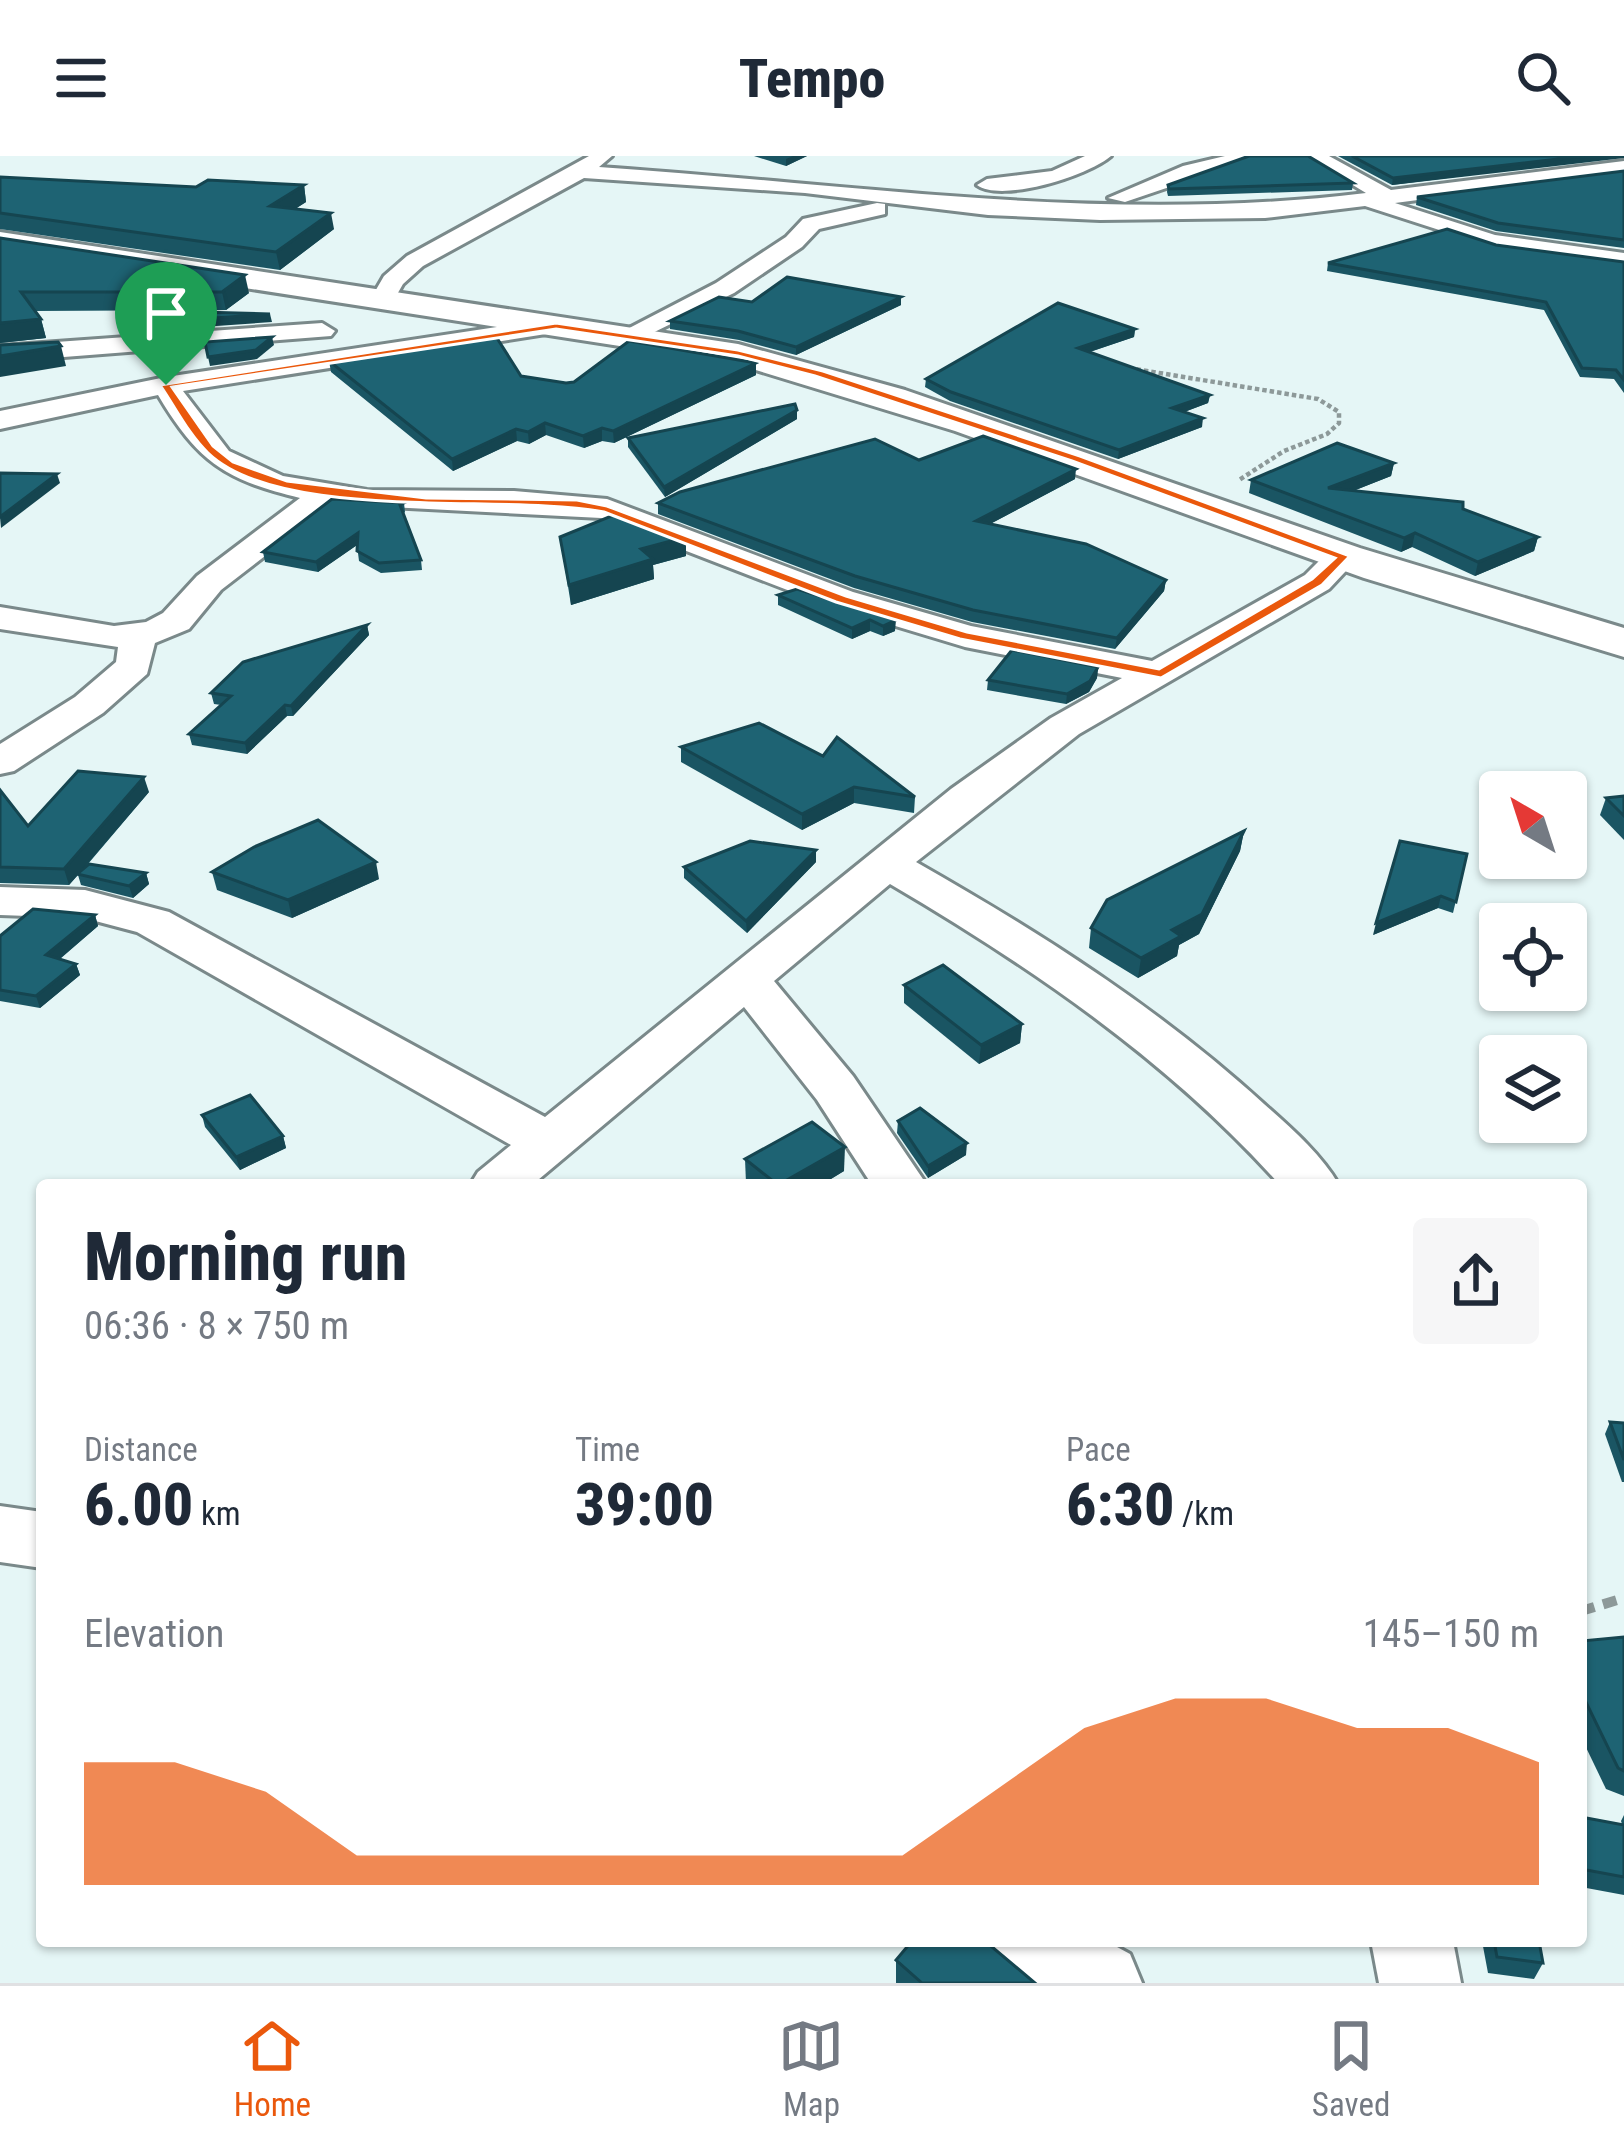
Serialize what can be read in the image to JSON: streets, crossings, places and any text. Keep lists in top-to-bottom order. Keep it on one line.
{"north":"top left","page":{"header":"Tempo","heading":["Morning run","06:36 · 8 × 750 m"],"stats":[["Distance","6.00 km"],["Time","39:00"],["Pace","6:30 /km"]],"chart":["Elevation","145–150 m"],"tabs":["Home","Map","Saved"]}}
